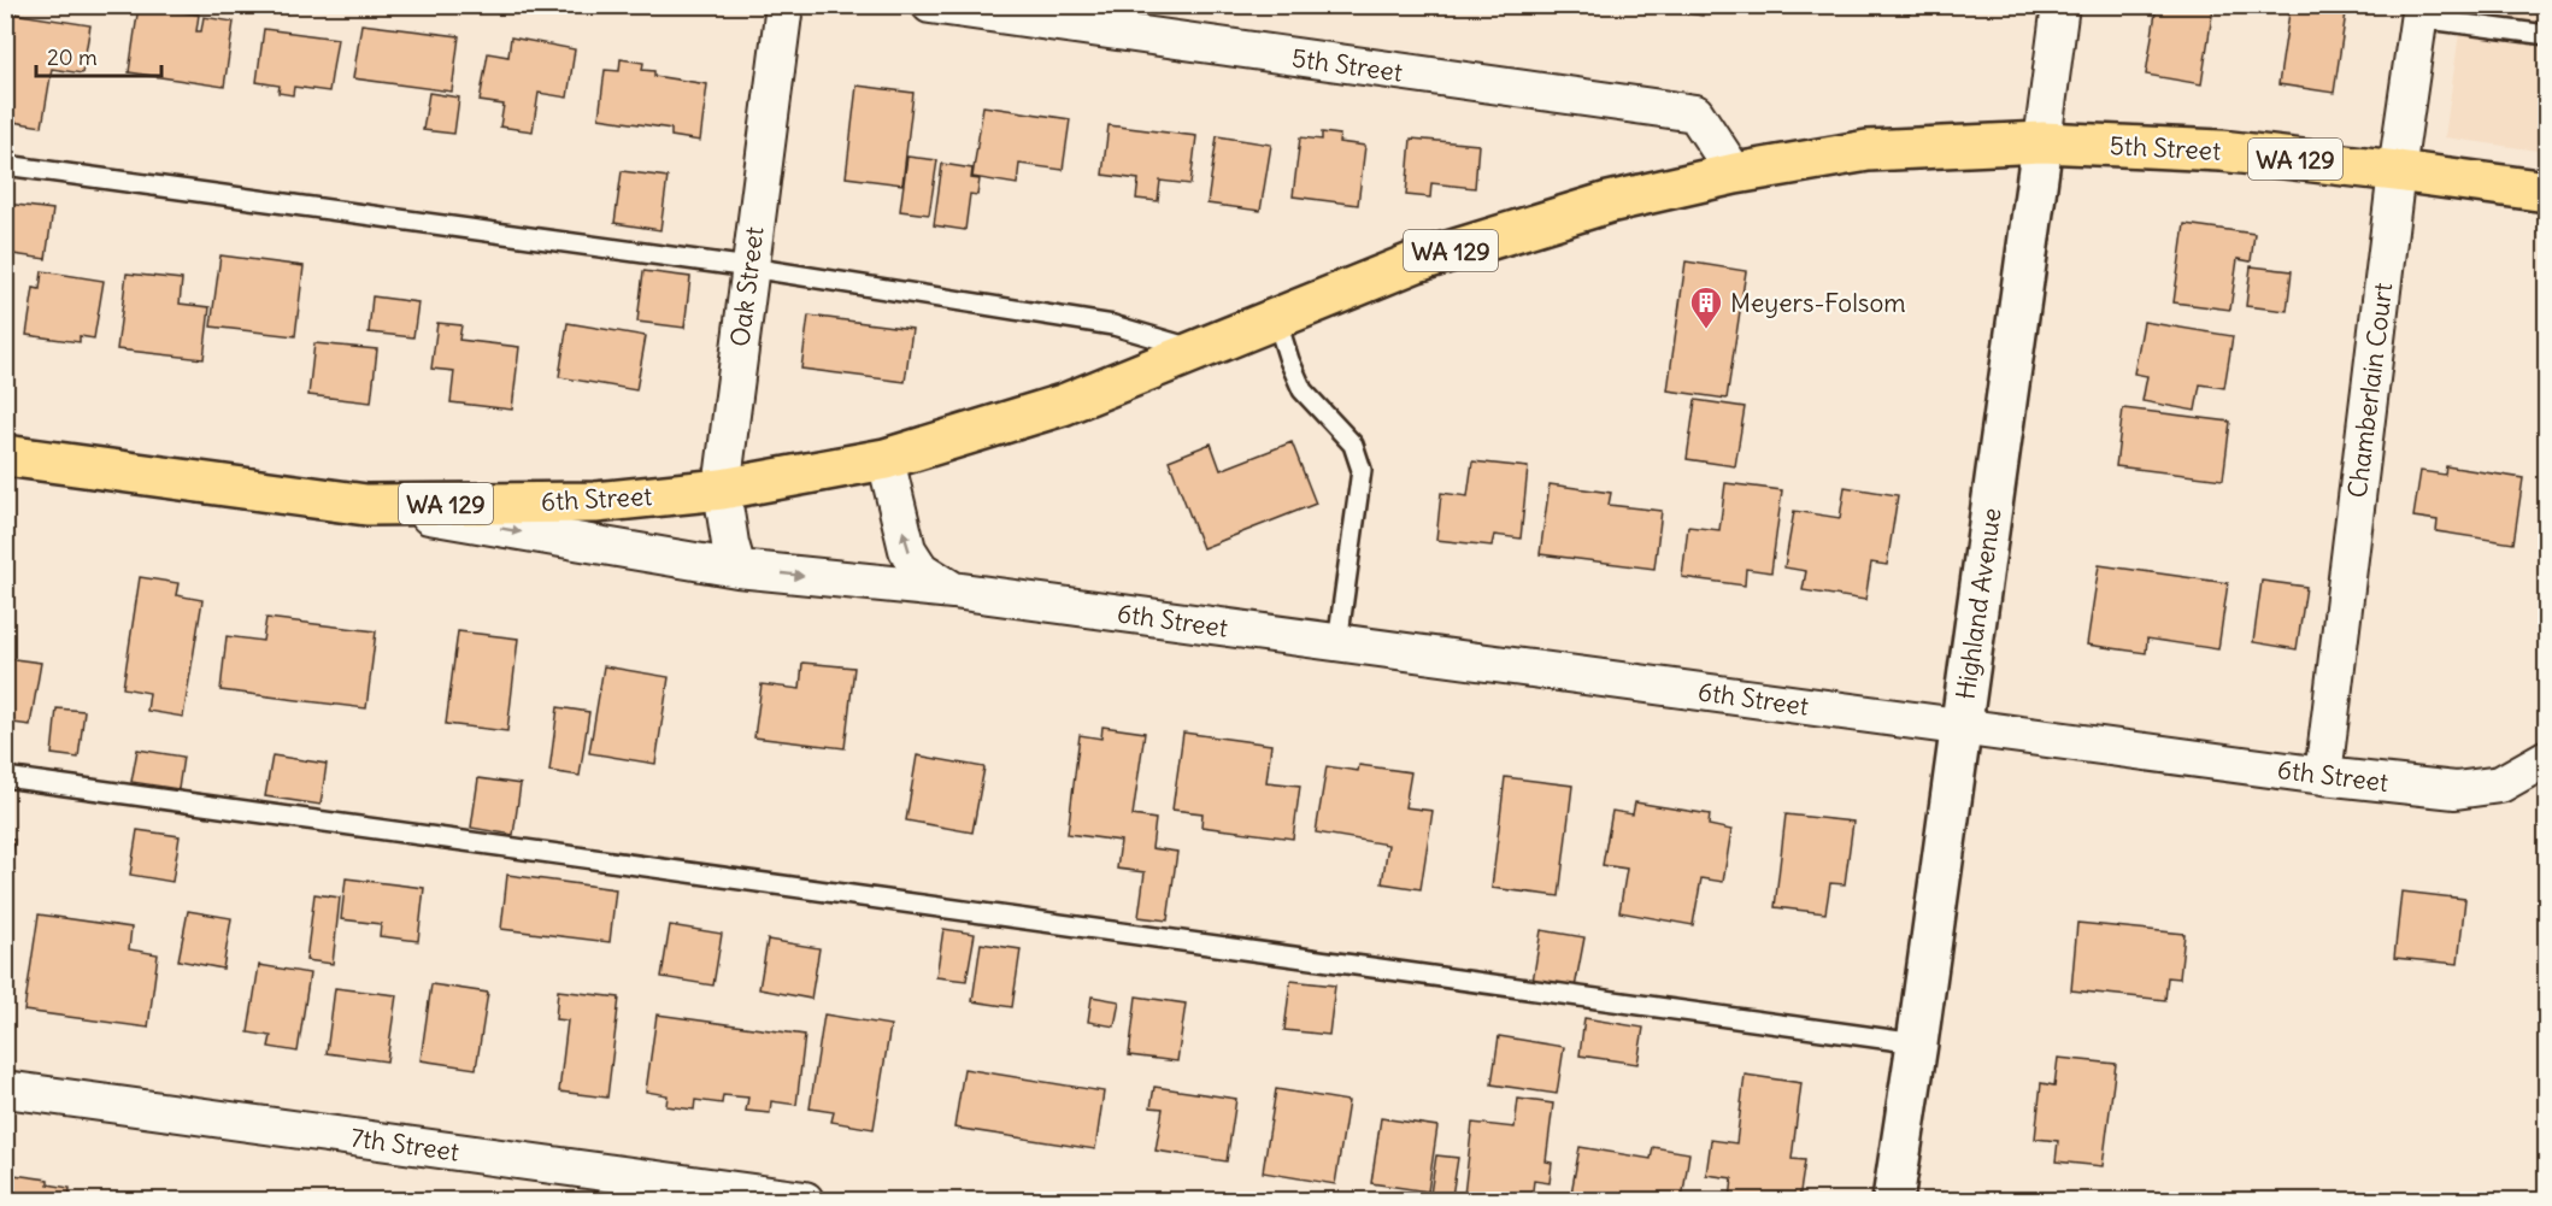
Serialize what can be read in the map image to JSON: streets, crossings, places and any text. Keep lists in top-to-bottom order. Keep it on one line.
{"streets":{"main road":["5th Street","WA 129","6th Street","Highland Avenue"],"street":["Oak Street","Chamberlain Court","7th Street"]},"crossings":[["5th Street","WA 129"],["5th Street","Chamberlain Court"],["5th Street","Highland Avenue"],["WA 129","6th Street"],["WA 129","Highland Avenue"],["Oak Street","6th Street"],["Chamberlain Court","6th Street"],["6th Street","Highland Avenue"]],"places":{"building":["Meyers-Folsom"]},"scale_bar":"20 m"}
